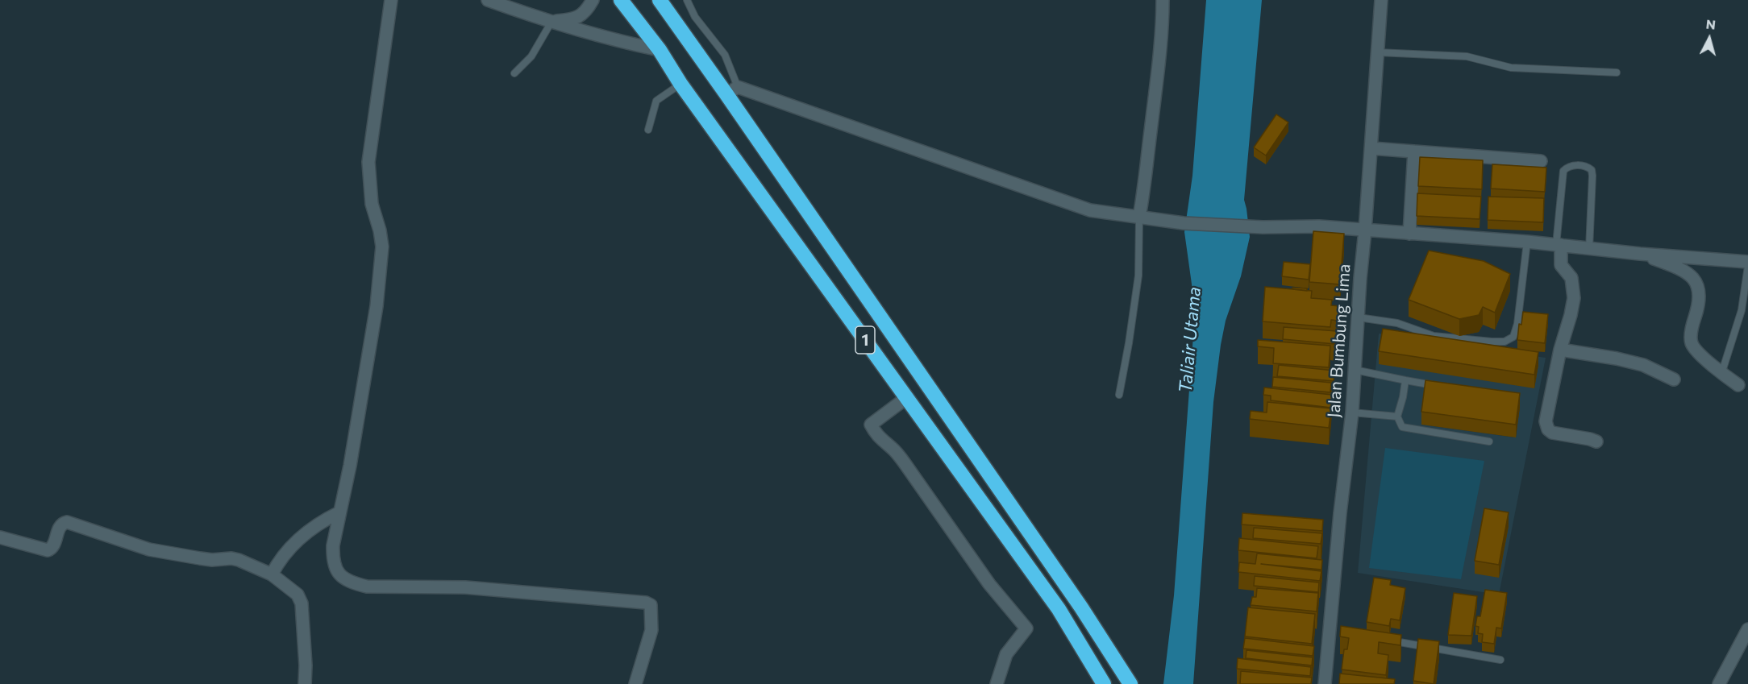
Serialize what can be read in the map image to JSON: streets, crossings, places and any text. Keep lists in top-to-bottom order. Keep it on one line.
{"streets":{"highway":["1"],"street":["Jalan Bumbung Lima"]},"water":["Taliair Utama"],"north":"top"}
